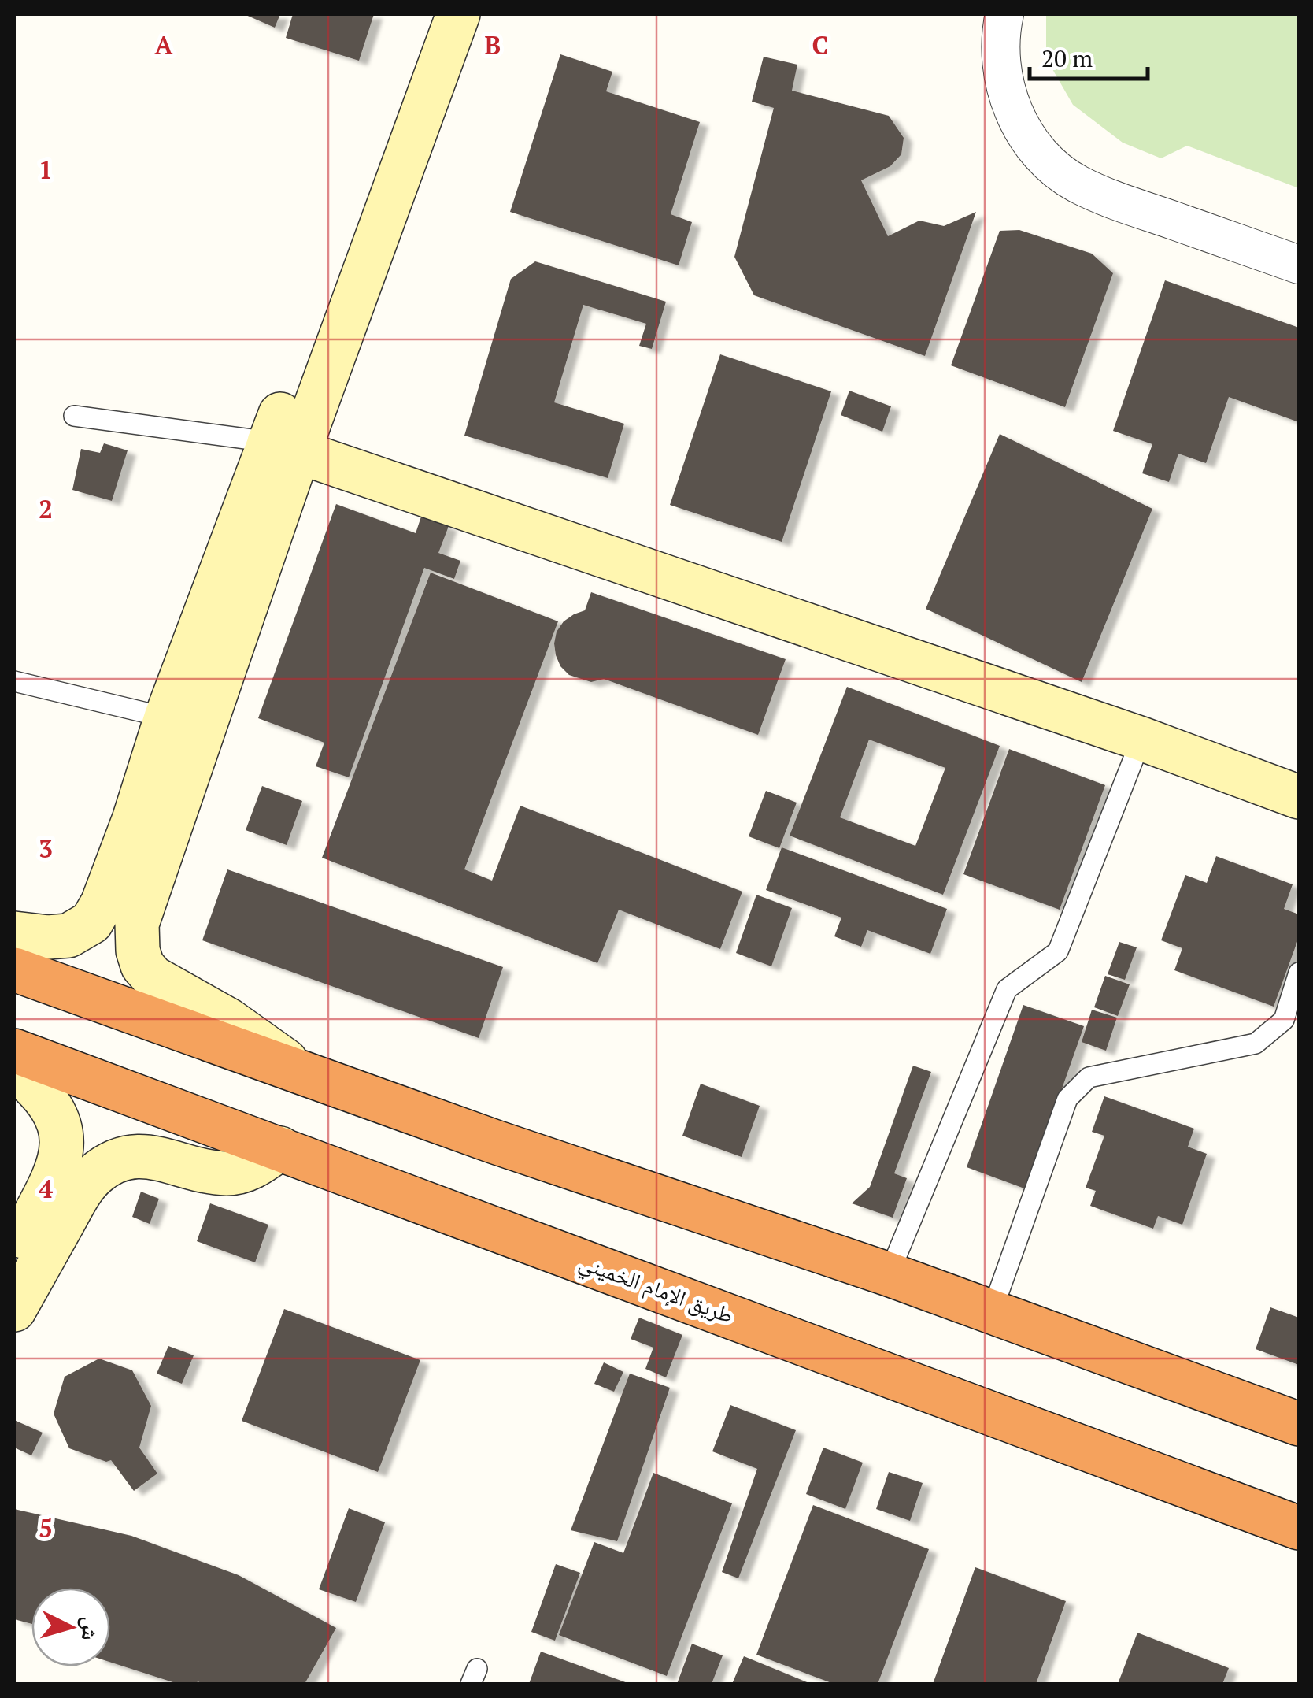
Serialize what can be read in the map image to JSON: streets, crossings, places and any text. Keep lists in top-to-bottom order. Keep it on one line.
{"streets":{"highway":["طريق الإمام الخميني"]},"scale_bar":"20 m","north":"right","grid":{"columns":["A","B","C"],"rows":["1","2","3","4","5"]}}
